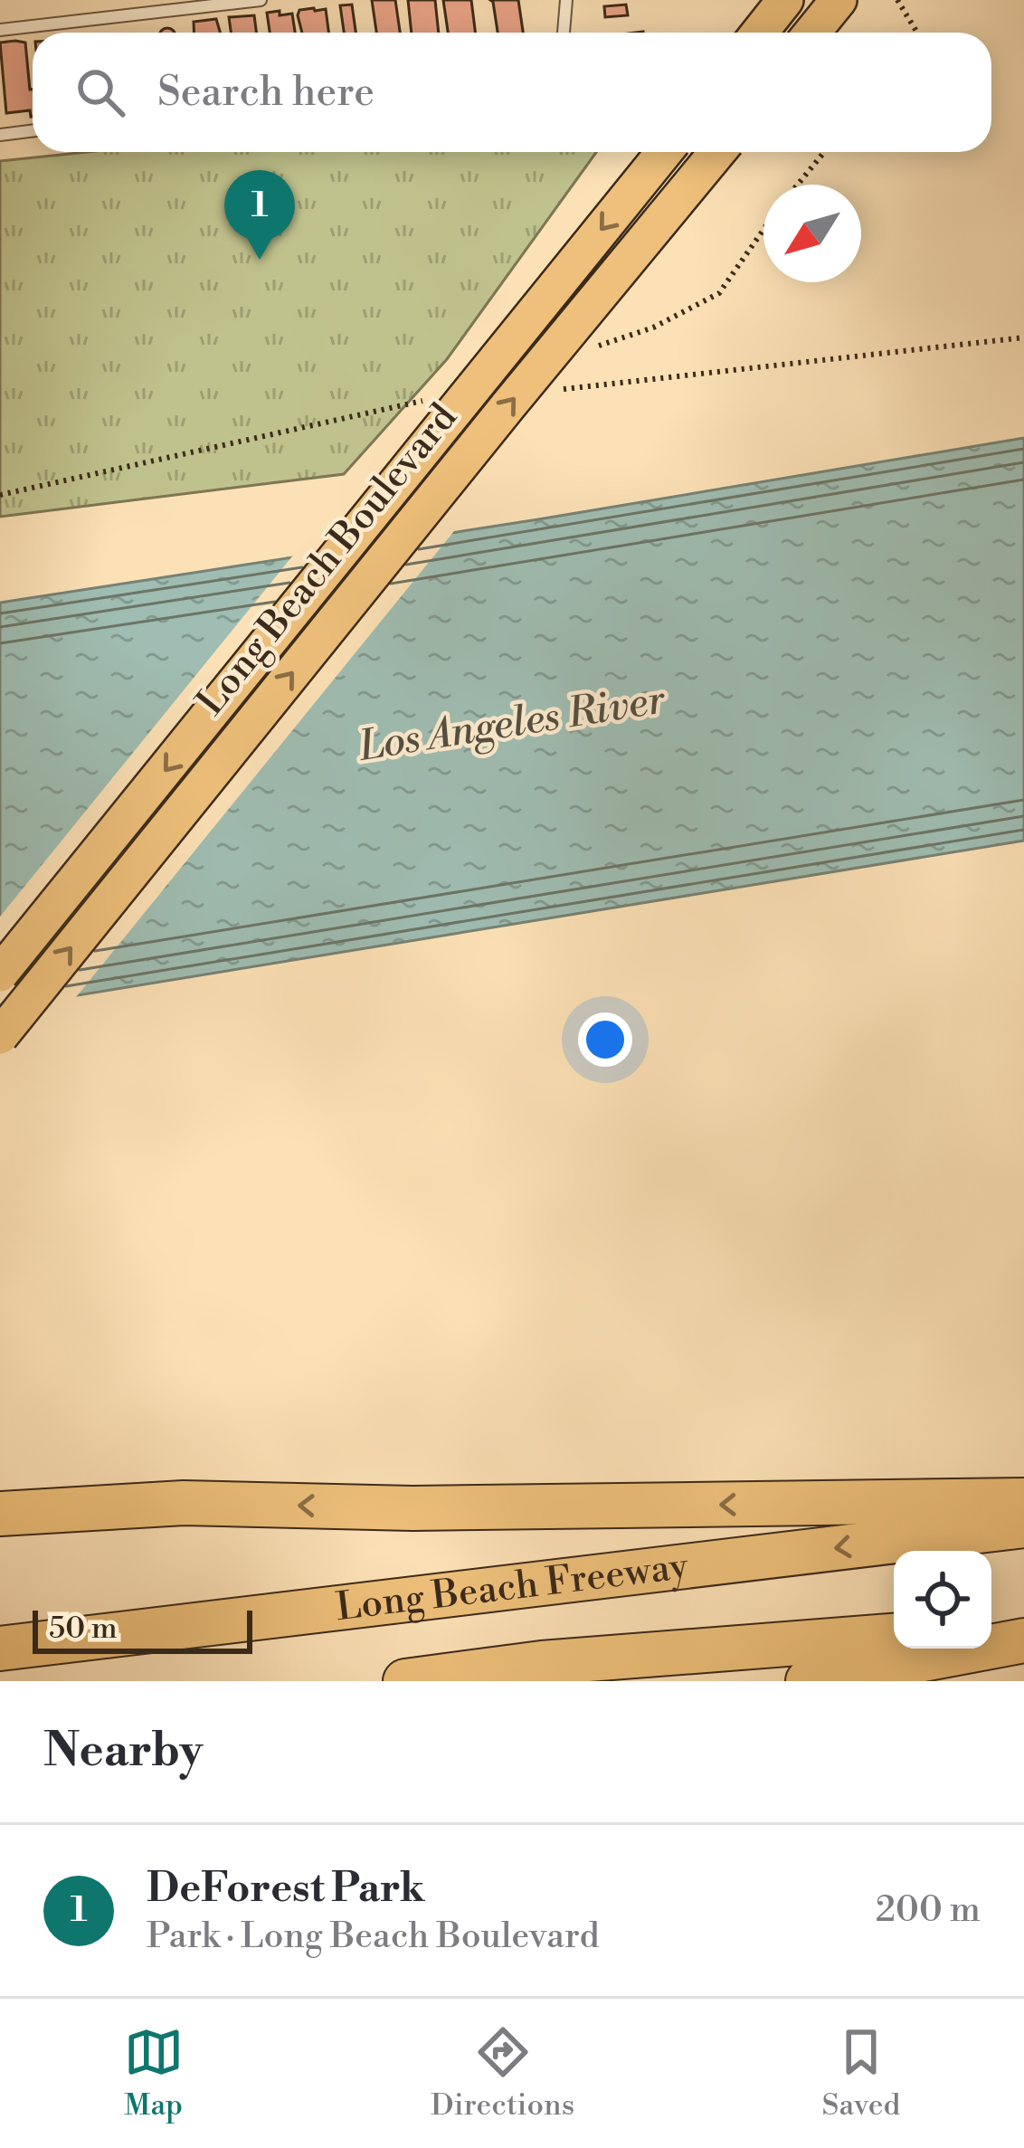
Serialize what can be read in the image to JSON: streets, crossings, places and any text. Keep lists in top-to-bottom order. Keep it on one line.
{"streets":{"highway":["Long Beach Freeway"],"main road":["Long Beach Boulevard"]},"water":["Los Angeles River"],"scale_bar":"50 m","north":"bottom left","page":{"search":"Search here","pins":"1","scale":"50 m","heading":"Nearby","list":[{"mark":"1","name":"DeForest Park","note":"Park · Long Beach Boulevard","value":"200 m"}],"nav":["Map","Directions","Saved"]}}
